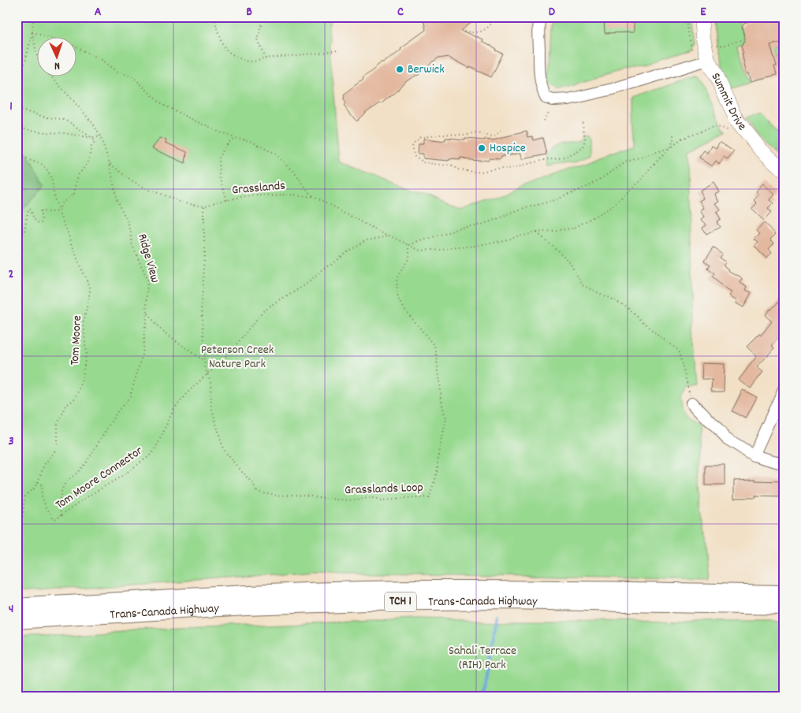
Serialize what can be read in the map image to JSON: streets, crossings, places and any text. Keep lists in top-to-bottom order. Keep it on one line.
{"streets":{"highway":["TCH 1","Trans-Canada Highway"],"main road":["Summit Drive"],"path":["Grasslands","Ridge View","Tom Moore","Tom Moore Connector","Grasslands Loop"]},"crossings":[["Grasslands","Ridge View"],["Grasslands","Tom Moore Connector"],["Grasslands","Grasslands Loop"],["Ridge View","Tom Moore Connector"],["Tom Moore","Tom Moore Connector"],["Tom Moore Connector","Grasslands Loop"]],"parks":["Peterson Creek Nature Park","Sahali Terrace (RIH) Park"],"places":["Berwick","Hospice"],"north":"bottom","grid":{"columns":["A","B","C","D","E"],"rows":["1","2","3","4"]}}
